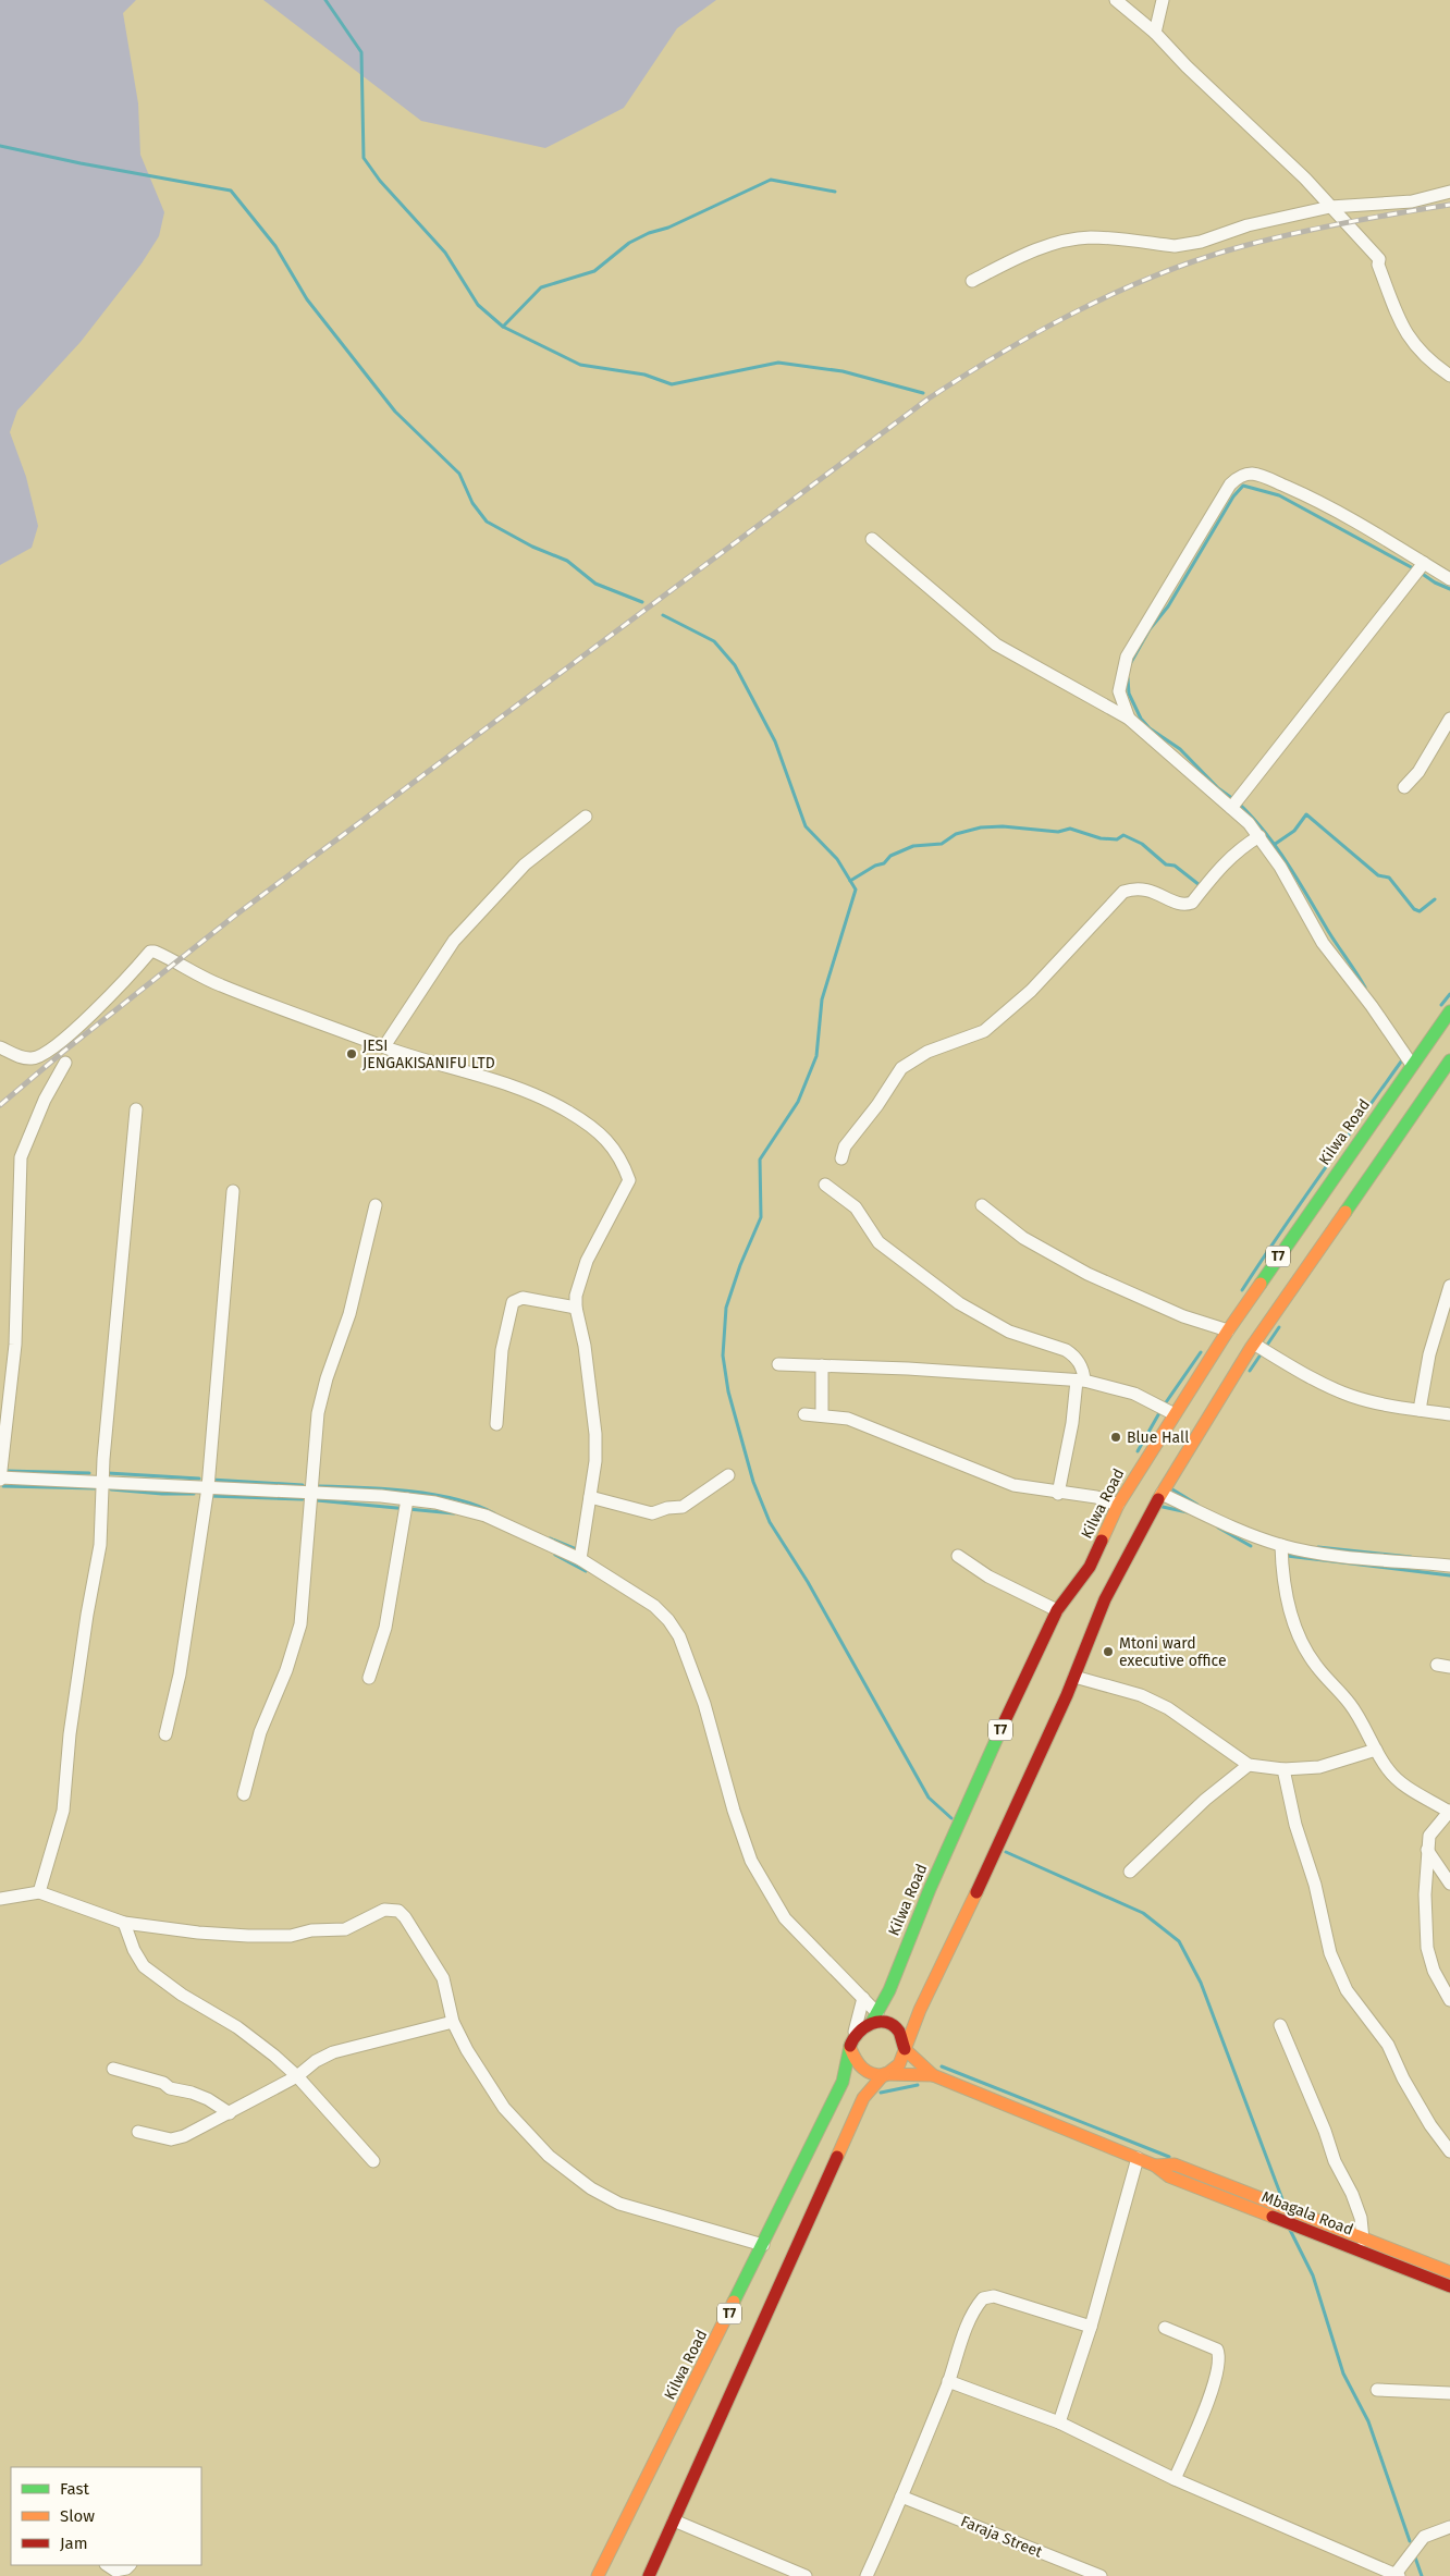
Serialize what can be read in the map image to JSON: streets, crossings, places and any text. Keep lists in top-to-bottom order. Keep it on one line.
{"streets":{"main road":["Kilwa Road","T7","Mbagala Road"],"street":["Faraja Street"]},"crossings":[["Kilwa Road","T7"],["Kilwa Road","Mbagala Road"],["T7","Mbagala Road"]],"places":["JESI JENGAKISANIFU LTD","Blue Hall","Mtoni ward executive office"],"legend":["Fast","Slow","Jam"]}
